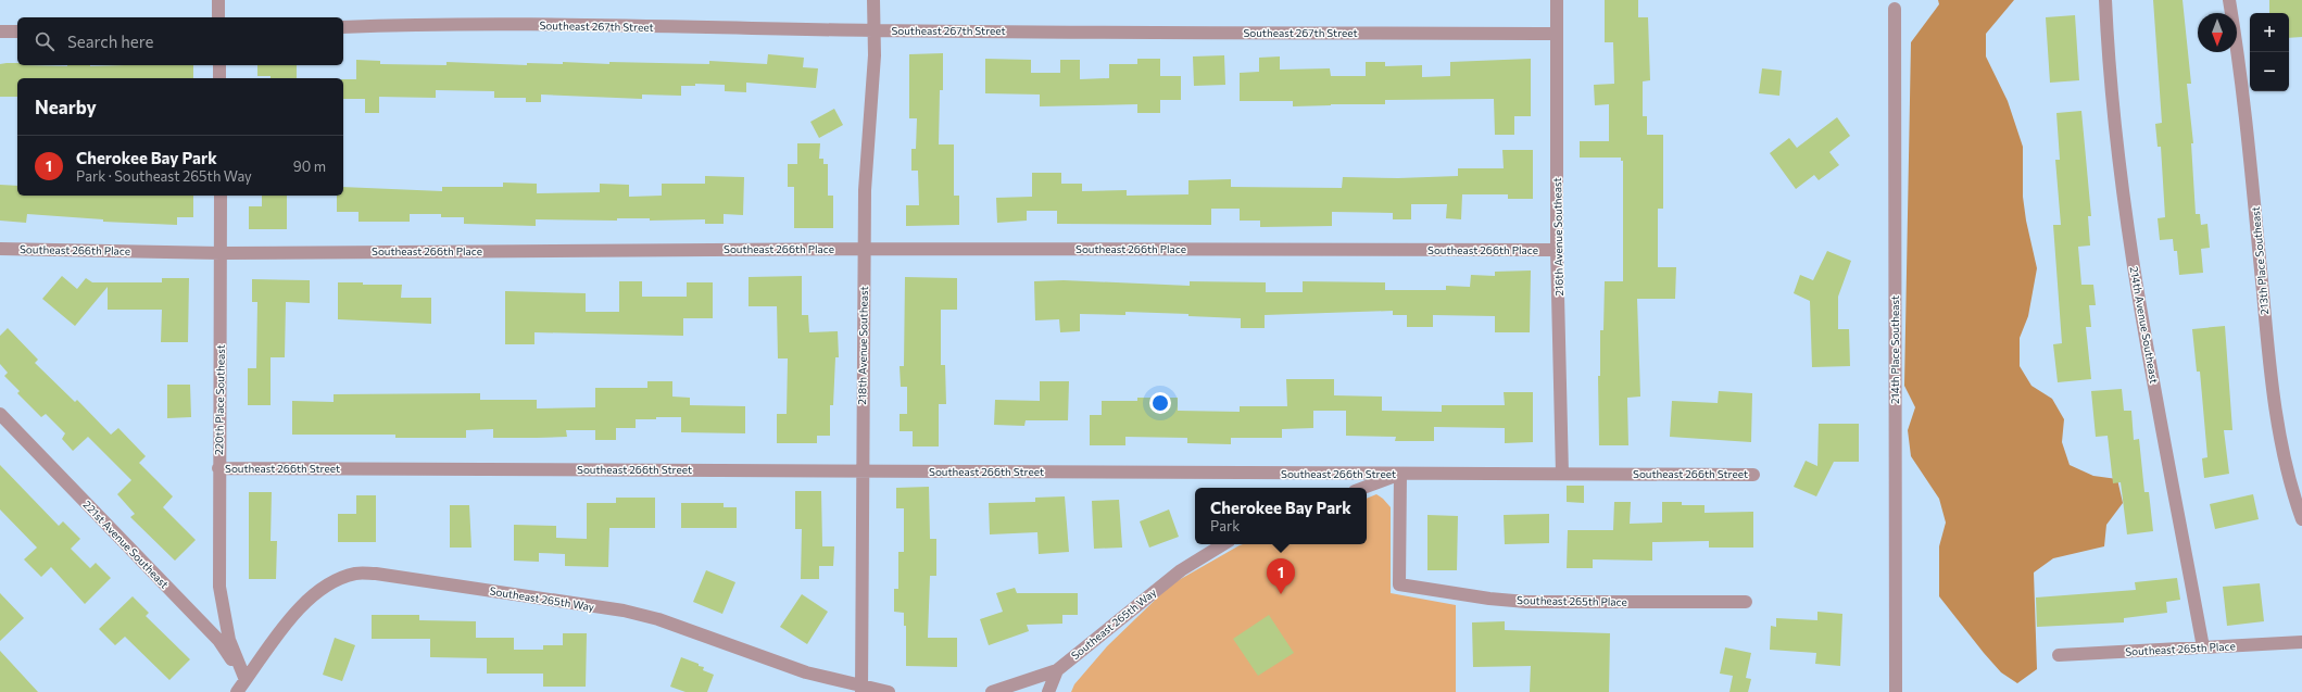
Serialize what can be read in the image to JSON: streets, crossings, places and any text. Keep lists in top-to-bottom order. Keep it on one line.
{"streets":{"street":["Southeast 267th Street","216th Avenue Southeast","Southeast 266th Place","213th Place Southeast","214th Avenue Southeast","218th Avenue Southeast","214th Place Southeast","220th Place Southeast","Southeast 266th Street","221st Avenue Southeast","Southeast 265th Way","Southeast 265th Place"]},"crossings":[["Southeast 267th Street","216th Avenue Southeast"],["Southeast 267th Street","218th Avenue Southeast"],["216th Avenue Southeast","Southeast 266th Place"],["216th Avenue Southeast","Southeast 266th Street"],["Southeast 266th Place","218th Avenue Southeast"],["Southeast 266th Place","220th Place Southeast"],["214th Avenue Southeast","Southeast 265th Place"],["218th Avenue Southeast","Southeast 266th Street"],["218th Avenue Southeast","Southeast 265th Way"],["220th Place Southeast","Southeast 266th Street"],["220th Place Southeast","221st Avenue Southeast"],["220th Place Southeast","Southeast 265th Way"],["Southeast 266th Street","Southeast 265th Place"],["221st Avenue Southeast","Southeast 265th Way"]],"north":"bottom","page":{"map_buttons":["+","−"],"search":"Search here","heading":"Nearby","list":[{"mark":"1","name":"Cherokee Bay Park","note":"Park · Southeast 265th Way","value":"90 m"}],"popup":["Cherokee Bay Park","Park"],"pins":"1"}}
